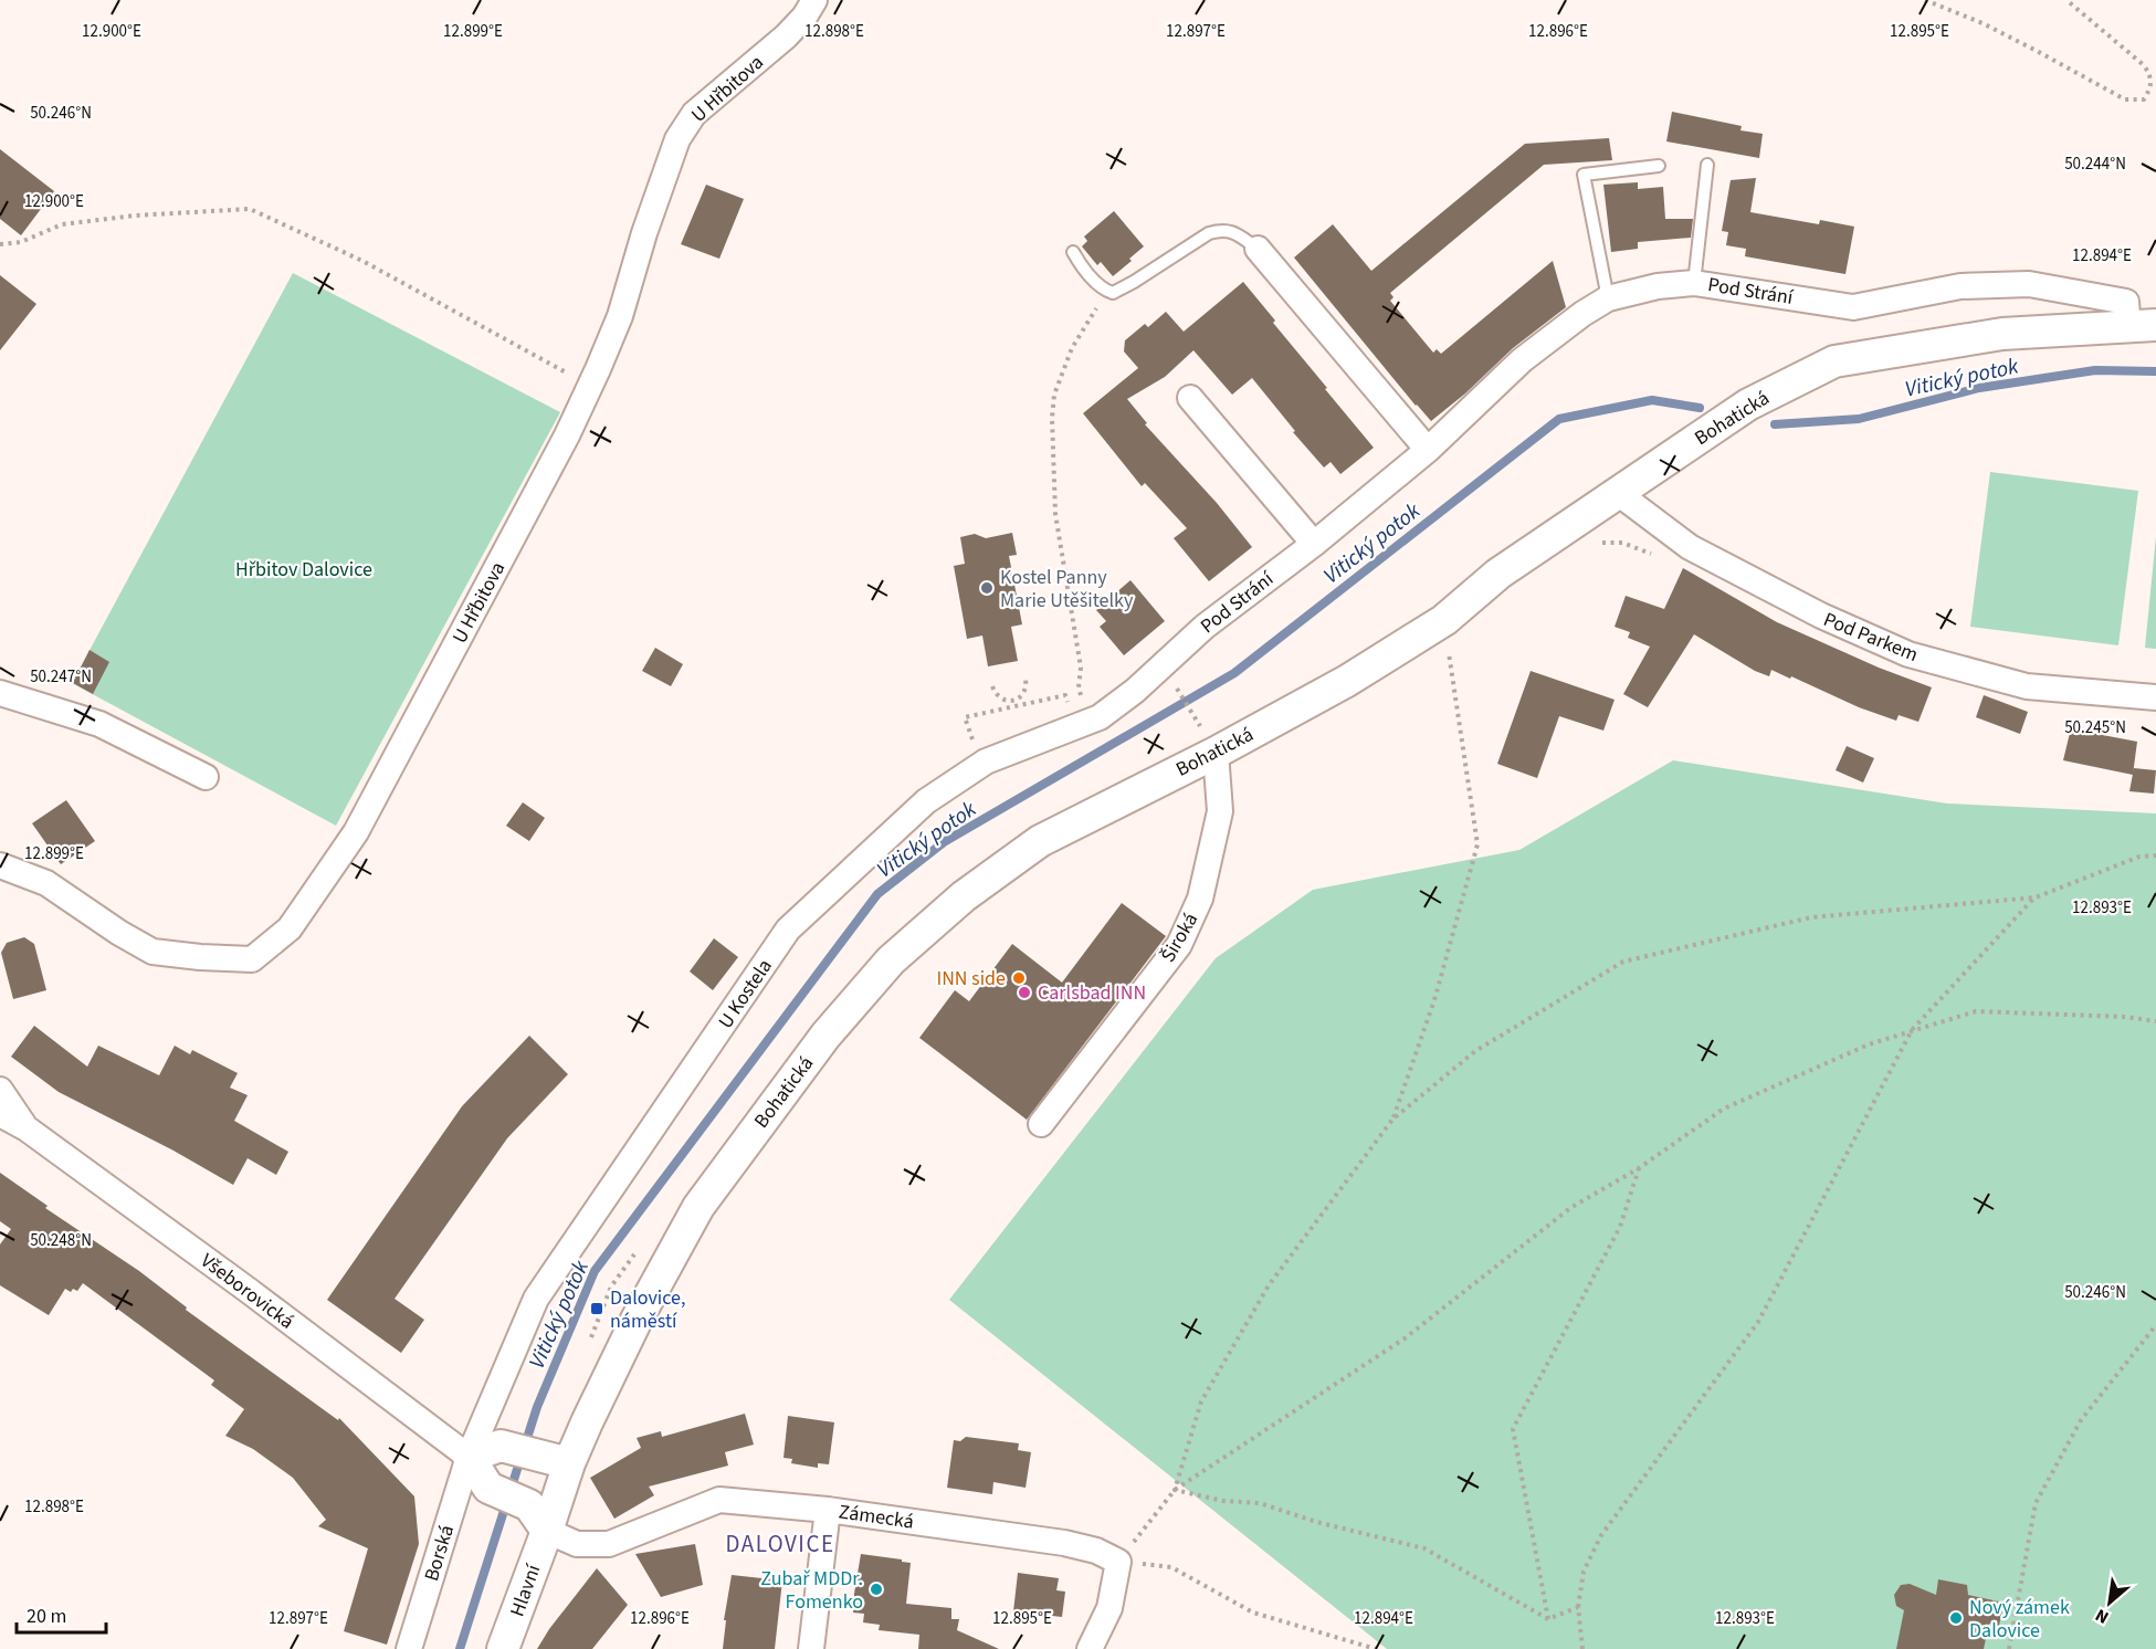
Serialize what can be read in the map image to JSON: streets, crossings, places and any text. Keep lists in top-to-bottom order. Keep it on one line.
{"streets":{"street":["U Hřbitova","Pod Strání","Bohatická","Pod Parkem","Široká","U Kostela","Všeborovická","Zámecká","Borská","Hlavní"]},"crossings":[["Pod Strání","Bohatická"],["Pod Strání","U Kostela"],["Bohatická","Pod Parkem"],["Bohatická","Široká"],["Bohatická","Zámecká"],["Bohatická","Hlavní"],["U Kostela","Všeborovická"],["U Kostela","Borská"],["Všeborovická","Borská"],["Zámecká","Hlavní"]],"districts":["DALOVICE"],"water":["Vitický potok"],"parks":["Hřbitov Dalovice"],"places":{"other":["Kostel Panny Marie Utěšitelky","INN side","Carlsbad INN","Zubař MDDr. Fomenko","Nový zámek Dalovice"],"transit":["Dalovice, náměstí"]},"scale_bar":"20 m","north":"bottom left","coordinates":["12.900°E","12.899°E","12.898°E","12.897°E","12.896°E","12.895°E","50.246°N","50.244°N","12.894°E","50.247°N","50.245°N","12.893°E","50.248°N"]}
